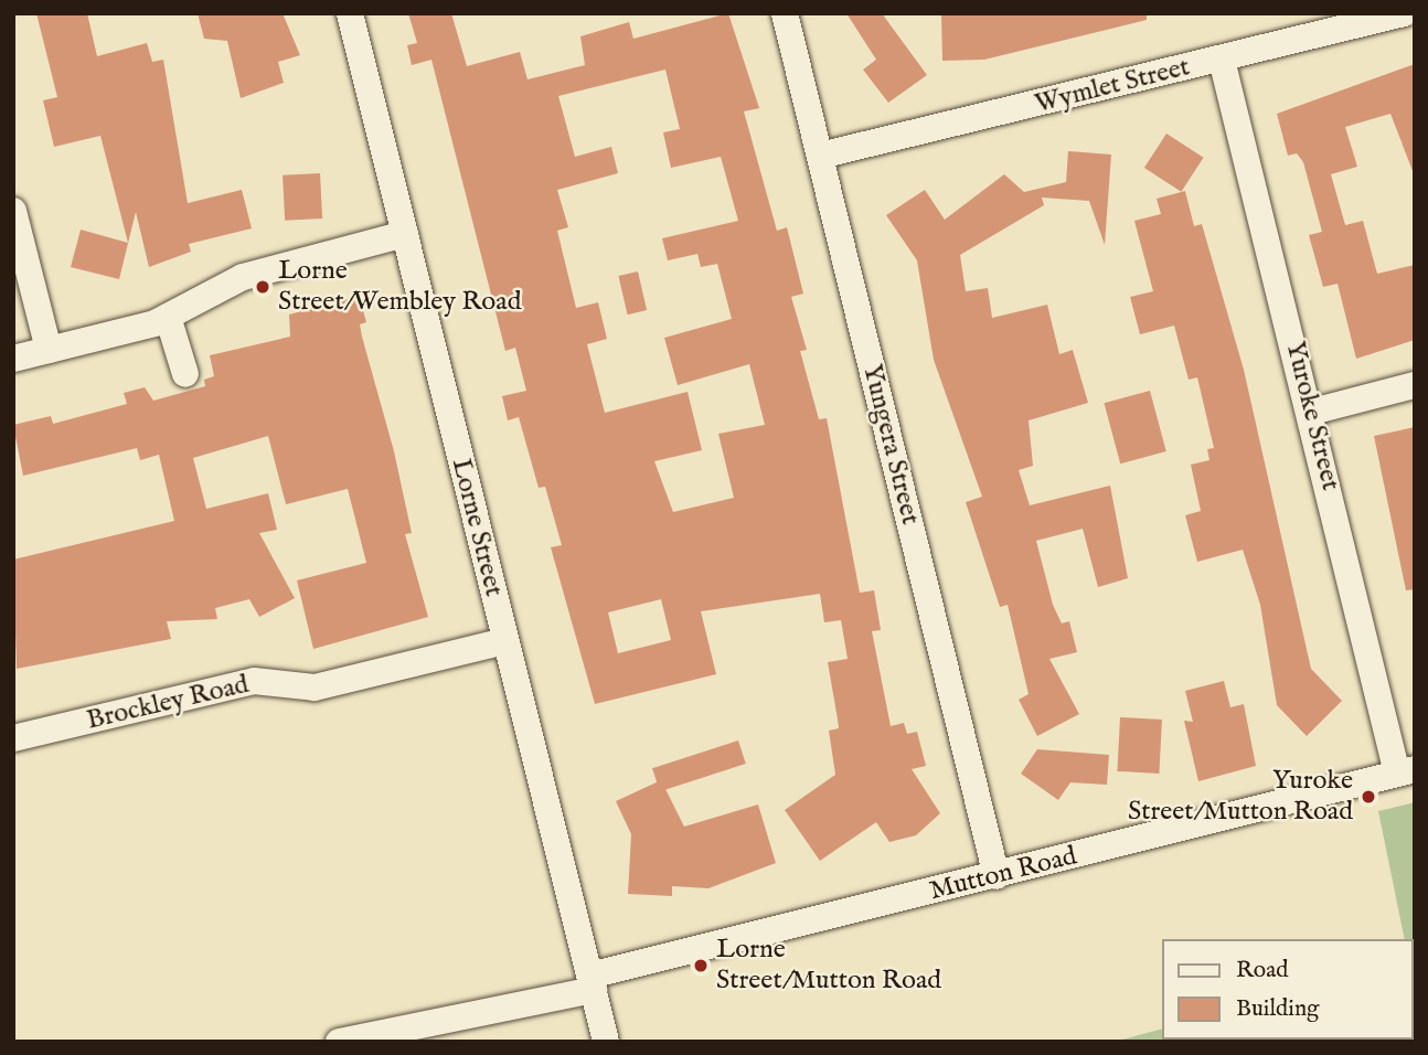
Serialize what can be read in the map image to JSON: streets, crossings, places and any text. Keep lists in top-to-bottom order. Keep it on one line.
{"streets":{"street":["Wymlet Street","Yuroke Street","Yungera Street","Lorne Street","Brockley Road","Mutton Road"]},"crossings":[["Wymlet Street","Yuroke Street"],["Wymlet Street","Yungera Street"],["Yuroke Street","Mutton Road"],["Yungera Street","Mutton Road"],["Lorne Street","Brockley Road"],["Lorne Street","Mutton Road"]],"places":["Lorne Street/Wembley Road","Yuroke Street/Mutton Road","Lorne Street/Mutton Road"],"legend":["Road","Building"]}
